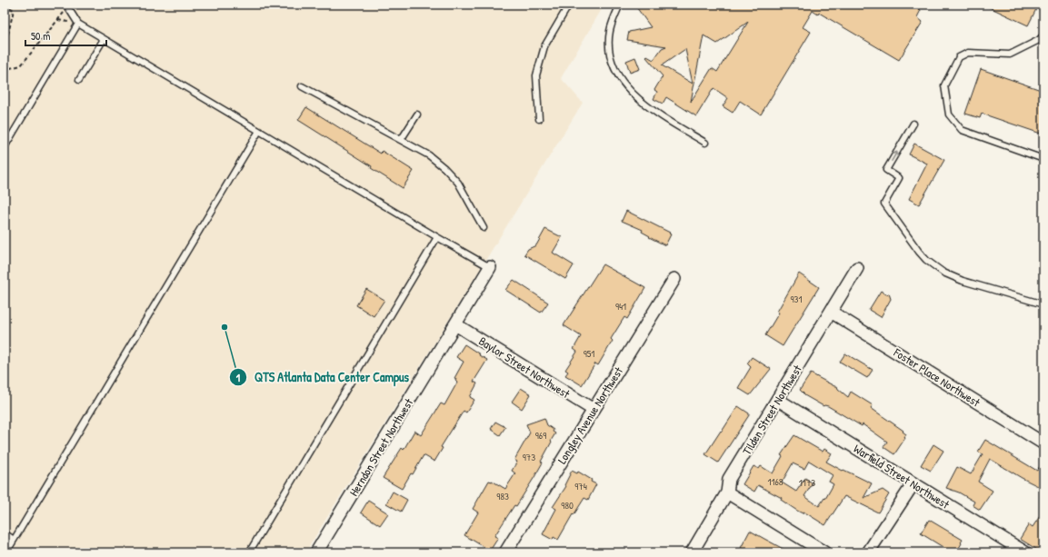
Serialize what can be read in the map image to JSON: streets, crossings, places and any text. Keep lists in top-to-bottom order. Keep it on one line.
{"streets":{"street":["Baylor Street Northwest","Foster Place Northwest","Tilden Street Northwest","Longley Avenue Northwest","Herndon Street Northwest","Warfield Street Northwest"]},"crossings":[["Baylor Street Northwest","Longley Avenue Northwest"],["Baylor Street Northwest","Herndon Street Northwest"],["Foster Place Northwest","Tilden Street Northwest"],["Tilden Street Northwest","Warfield Street Northwest"]],"places":["QTS Atlanta Data Center Campus"],"house_numbers":["931","941","951","969","973","1168","1173","974","983","980"],"scale_bar":"50 m"}
